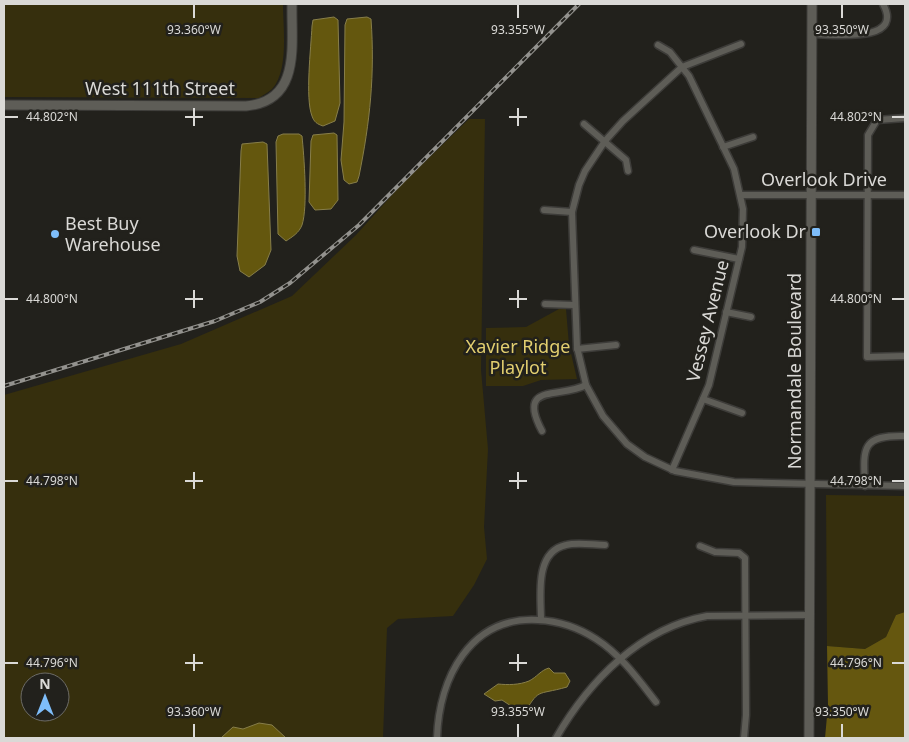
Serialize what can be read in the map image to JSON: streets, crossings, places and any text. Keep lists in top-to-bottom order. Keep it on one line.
{"streets":{"street":["West 111th Street","Overlook Drive","Vessey Avenue","Normandale Boulevard"]},"crossings":[["Overlook Drive","Vessey Avenue"],["Overlook Drive","Normandale Boulevard"]],"parks":["Xavier Ridge Playlot"],"places":{"transit":["Overlook Dr"],"other":["Best Buy Warehouse"]},"north":"top","coordinates":["93.360°W","93.355°W","93.350°W","44.802°N","44.800°N","44.798°N","44.796°N"]}
